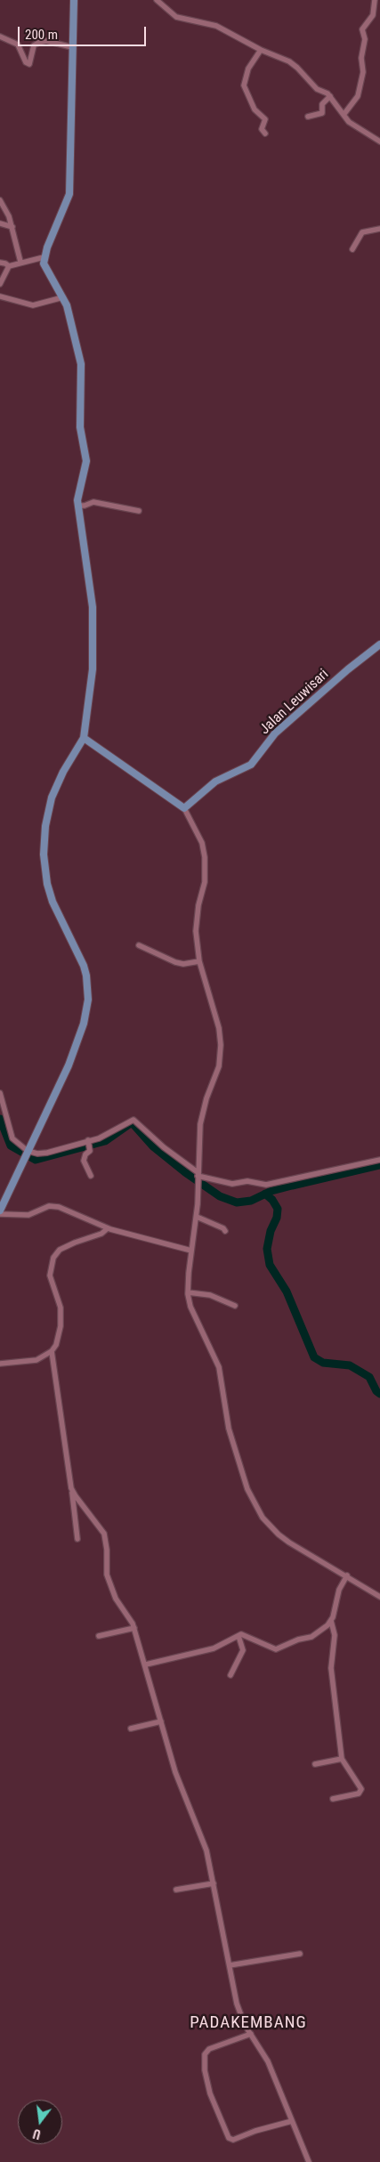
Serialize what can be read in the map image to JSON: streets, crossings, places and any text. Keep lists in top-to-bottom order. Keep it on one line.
{"streets":{"main road":["Jalan Leuwisari"]},"districts":["PADAKEMBANG"],"scale_bar":"200 m","north":"bottom"}
